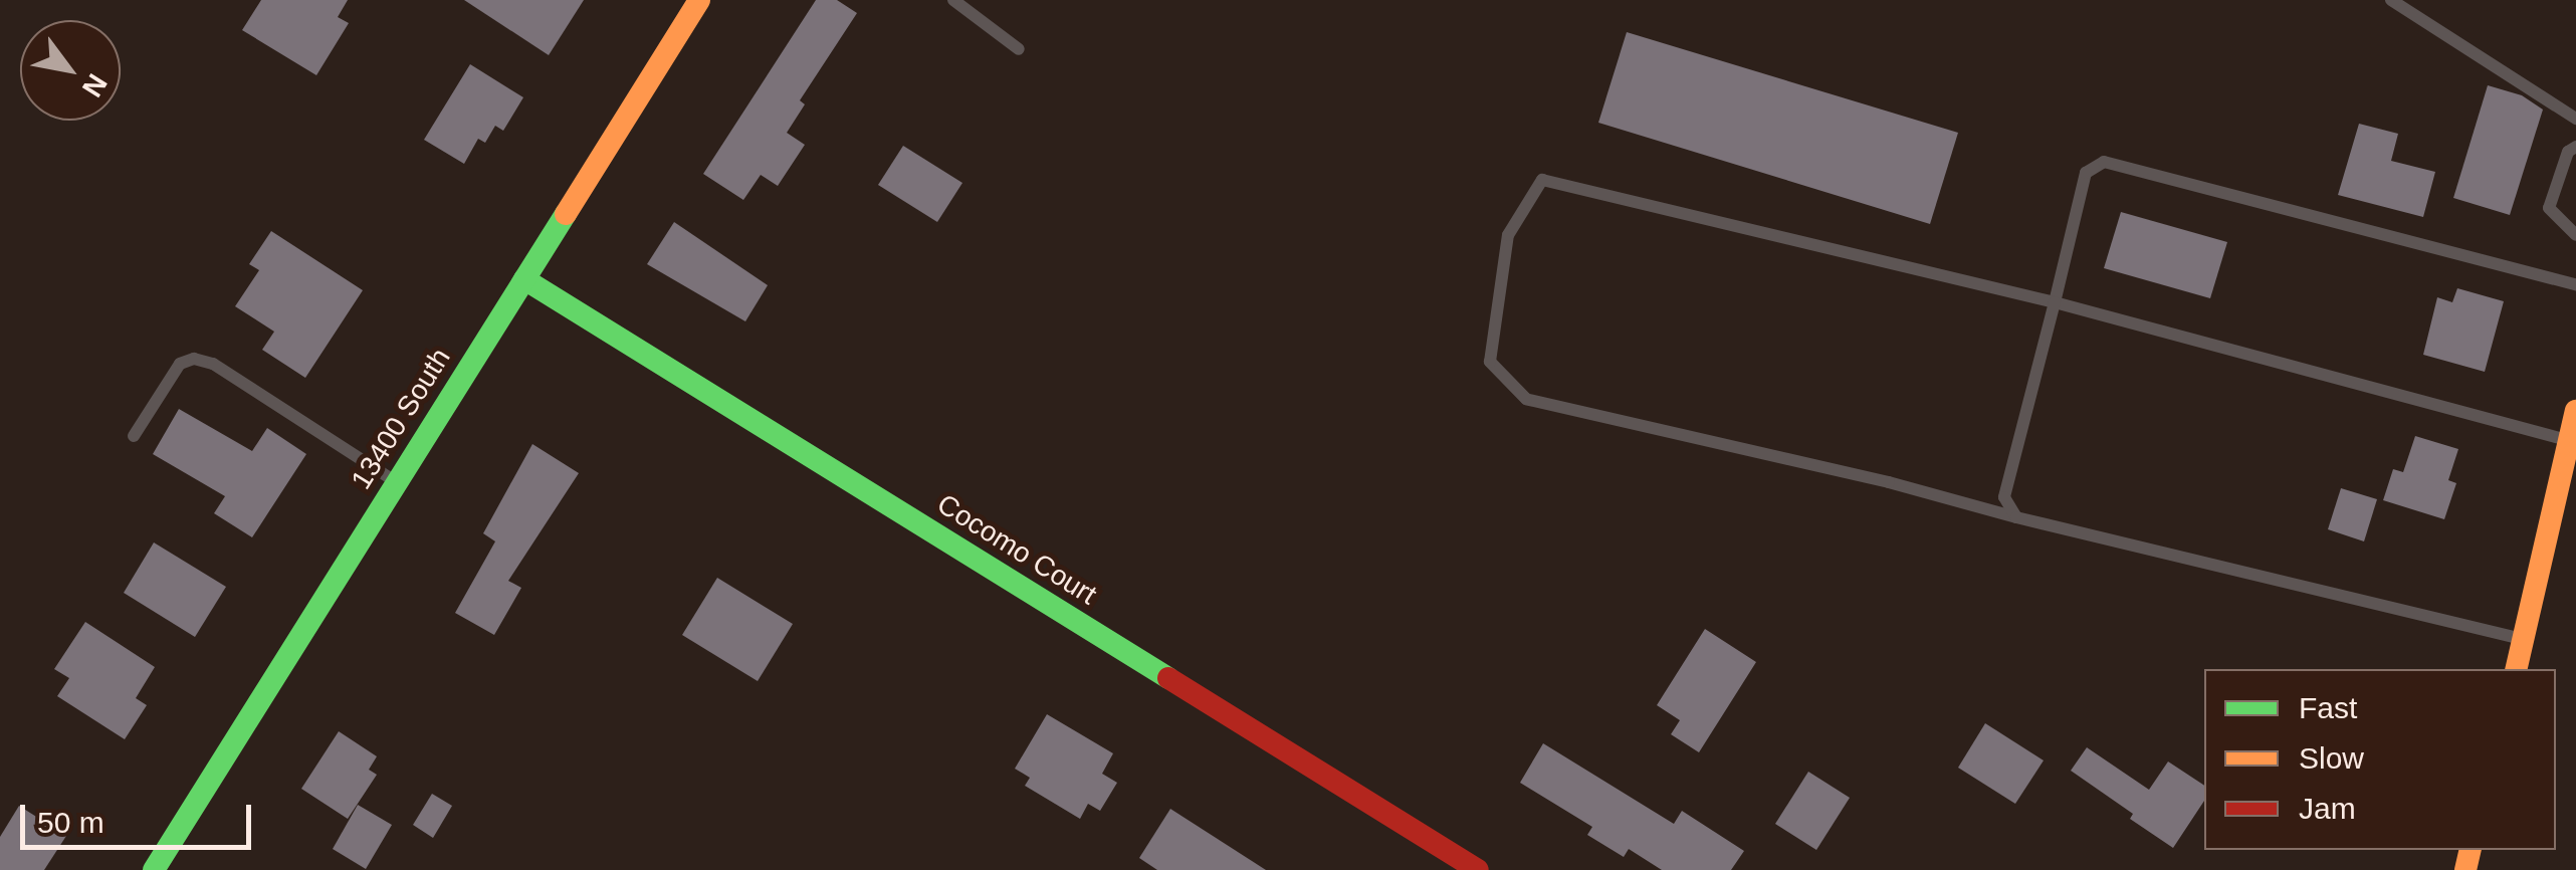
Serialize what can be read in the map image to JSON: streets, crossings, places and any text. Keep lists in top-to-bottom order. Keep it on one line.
{"streets":{"street":["13400 South","Cocomo Court"]},"crossings":[["13400 South","Cocomo Court"]],"legend":["Fast","Slow","Jam"],"scale_bar":"50 m","north":"bottom right"}
